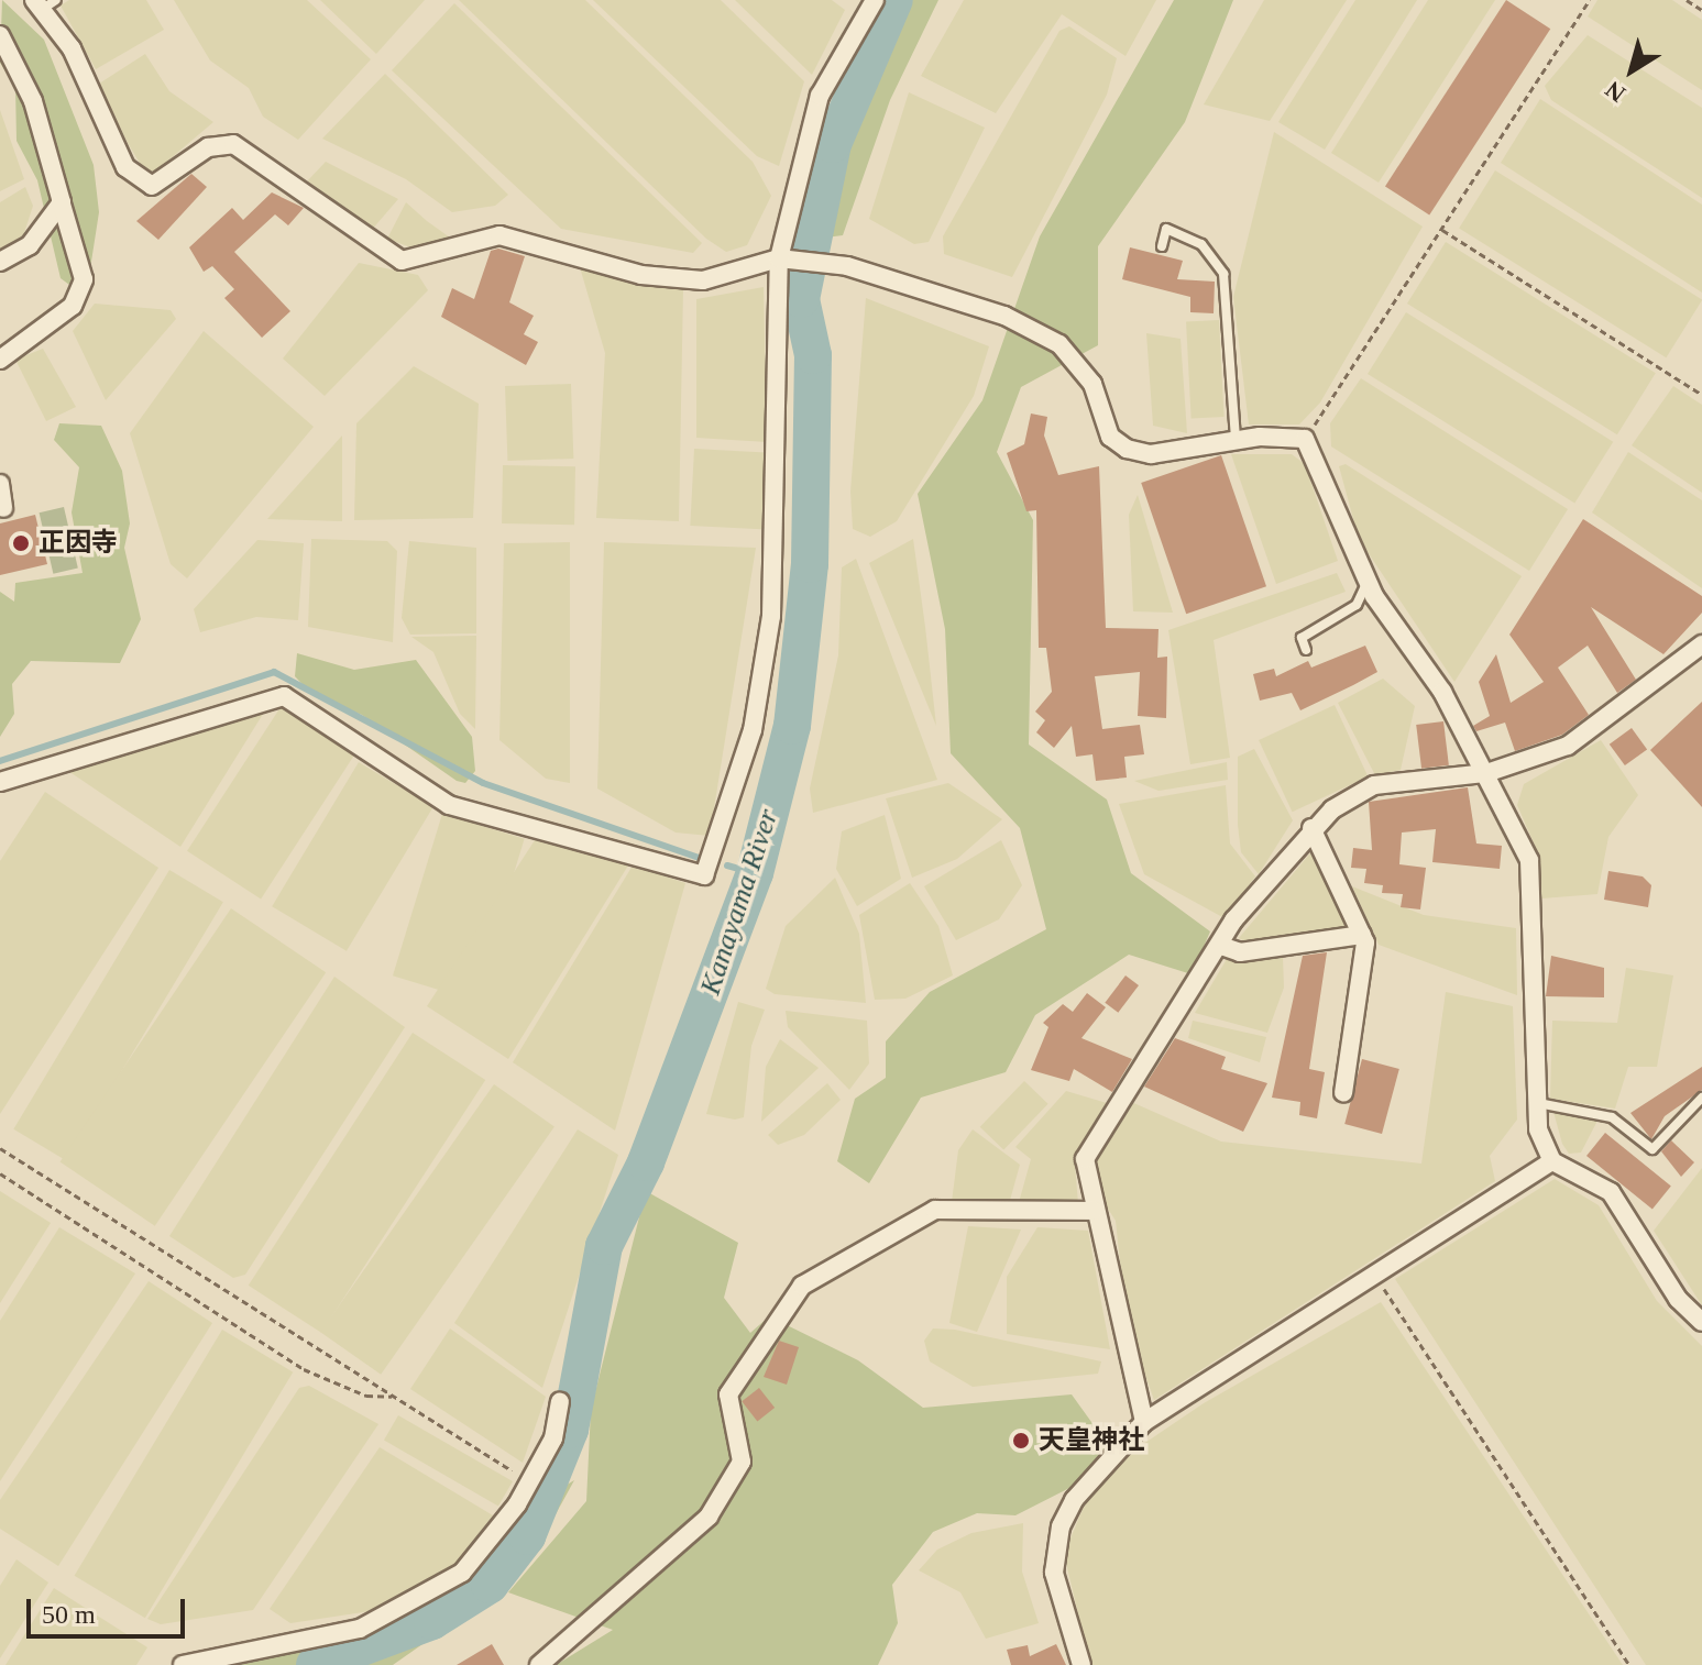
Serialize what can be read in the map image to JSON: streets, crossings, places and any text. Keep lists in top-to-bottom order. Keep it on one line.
{"water":["Kanayama River"],"places":["正因寺","天皇神社"],"scale_bar":"50 m","north":"bottom left"}
